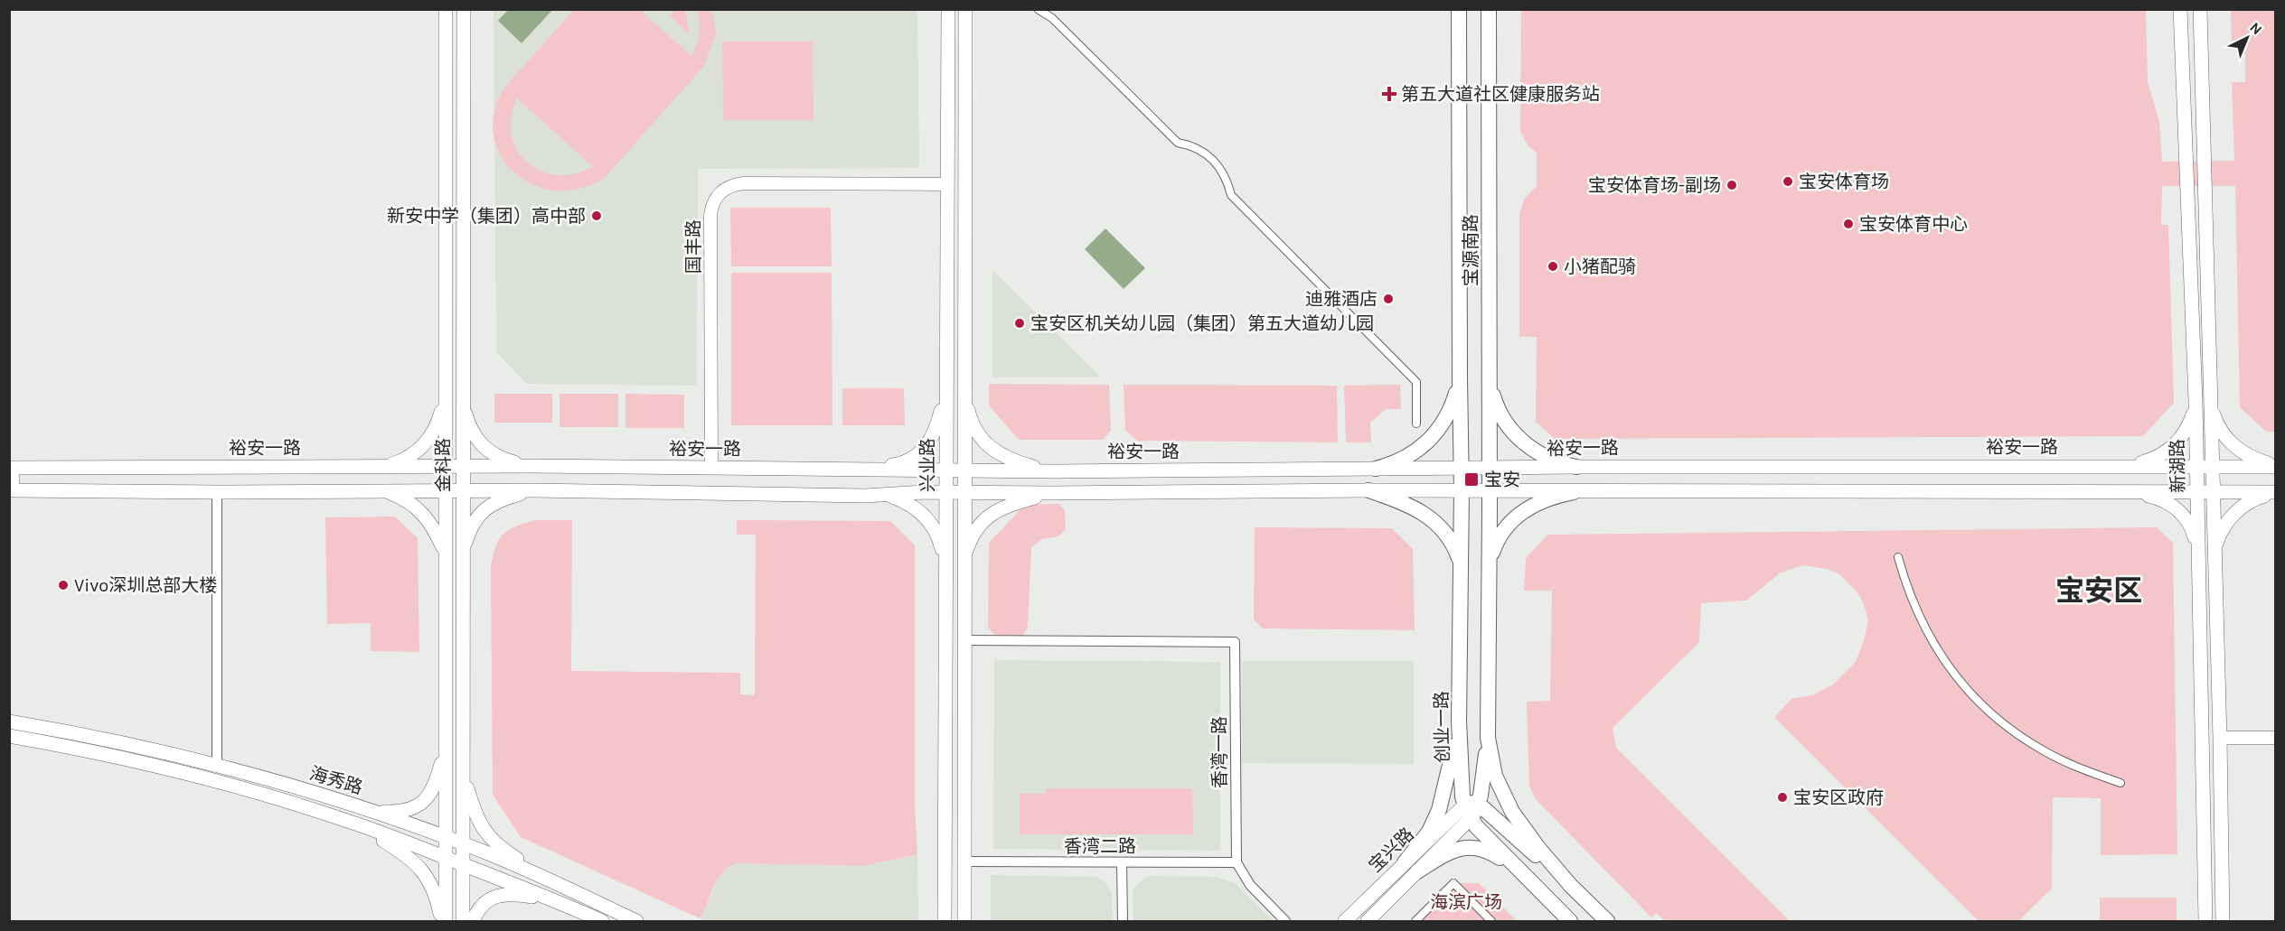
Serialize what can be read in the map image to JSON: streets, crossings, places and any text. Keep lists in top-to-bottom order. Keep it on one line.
{"streets":{"main road":["宝源南路","裕安一路","金科路","兴业路","新湖路","创业一路","海秀路","宝兴路"],"street":["国丰路","香湾一路","香湾二路"]},"crossings":[["国丰路","裕安一路"],["国丰路","兴业路"],["宝源南路","裕安一路"],["宝源南路","创业一路"],["裕安一路","金科路"],["裕安一路","兴业路"],["裕安一路","新湖路"],["金科路","海秀路"],["兴业路","香湾一路"],["兴业路","香湾二路"],["创业一路","宝兴路"],["香湾一路","香湾二路"]],"districts":["宝安区"],"parks":["海滨广场"],"places":{"health":["第五大道社区健康服务站"],"other":["宝安体育场","宝安体育场-副场","新安中学（集团）高中部","宝安体育中心","小猪配骑","迪雅酒店","宝安区机关幼儿园（集团）第五大道幼儿园","Vivo深圳总部大楼","宝安区政府"],"transit":["宝安"]},"north":"top right"}
